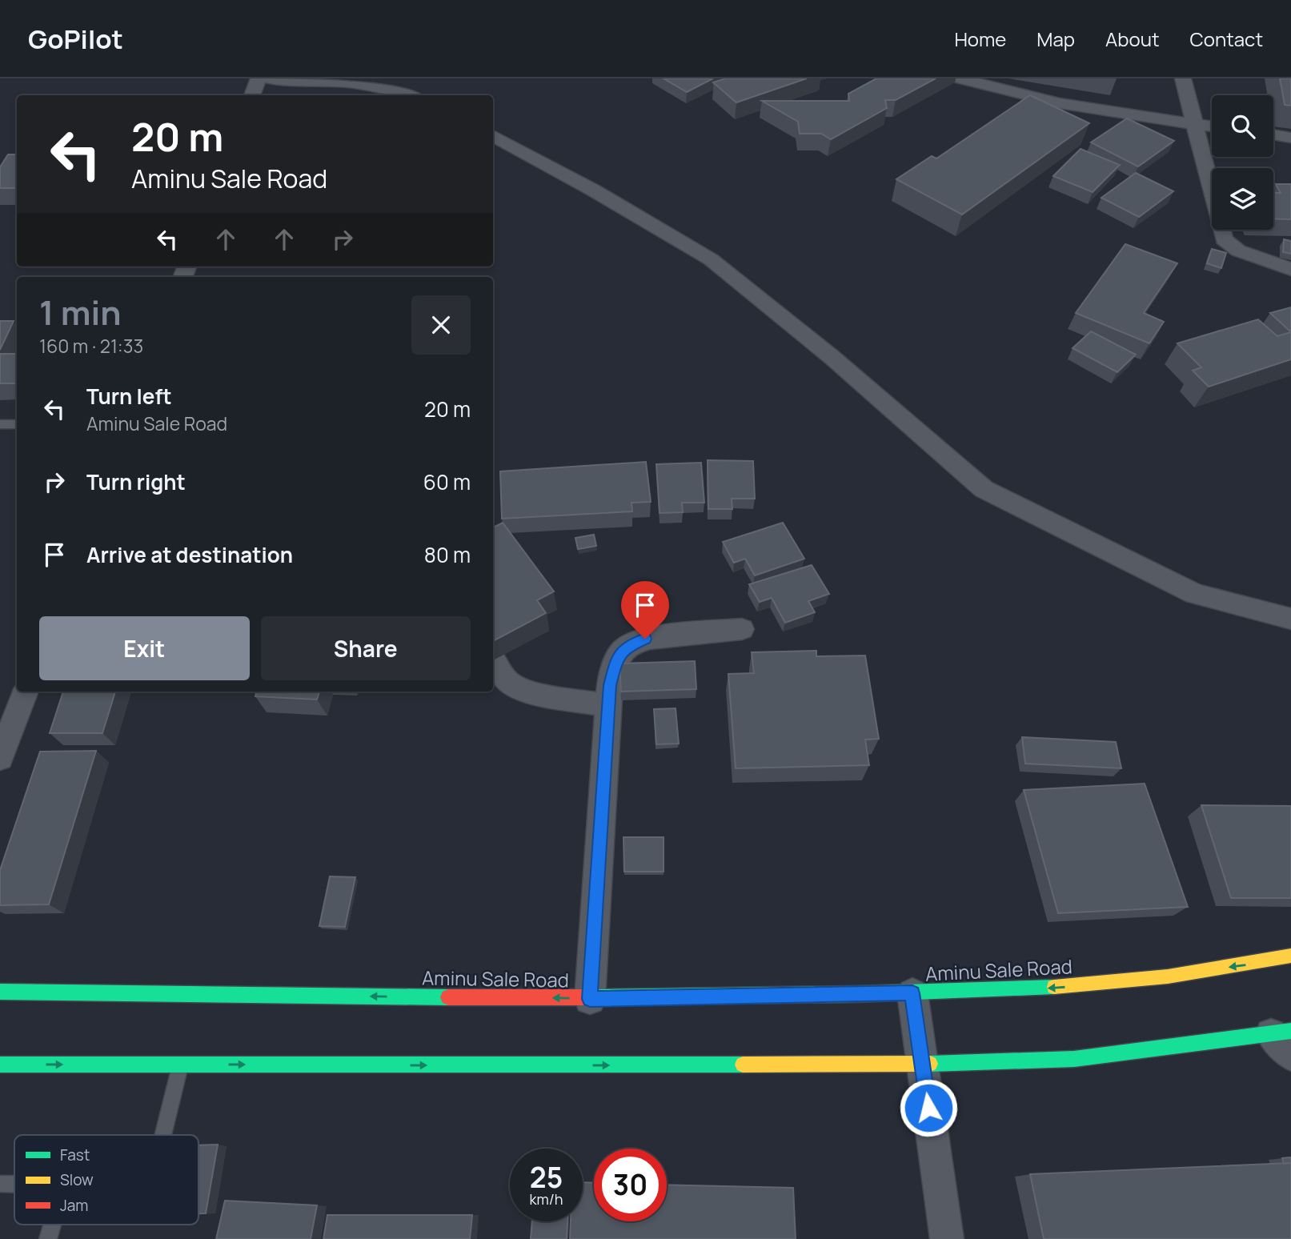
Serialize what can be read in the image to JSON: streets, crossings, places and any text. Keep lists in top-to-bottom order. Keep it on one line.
{"streets":{"street":["Aminu Sale Road"]},"legend":["Fast","Slow","Jam"],"page":{"header":"GoPilot","nav":["Home","Map","About","Contact"],"turn":["20 m","Aminu Sale Road"],"heading":["1 min","160 m · 21:33"],"list":[{"name":"Turn left","note":"Aminu Sale Road","value":"20 m"},{"name":"Turn right","value":"60 m"},{"name":"Arrive at destination","value":"80 m"}],"buttons":["Exit","Share"],"speed":"25 km/h","limit":"30"}}
